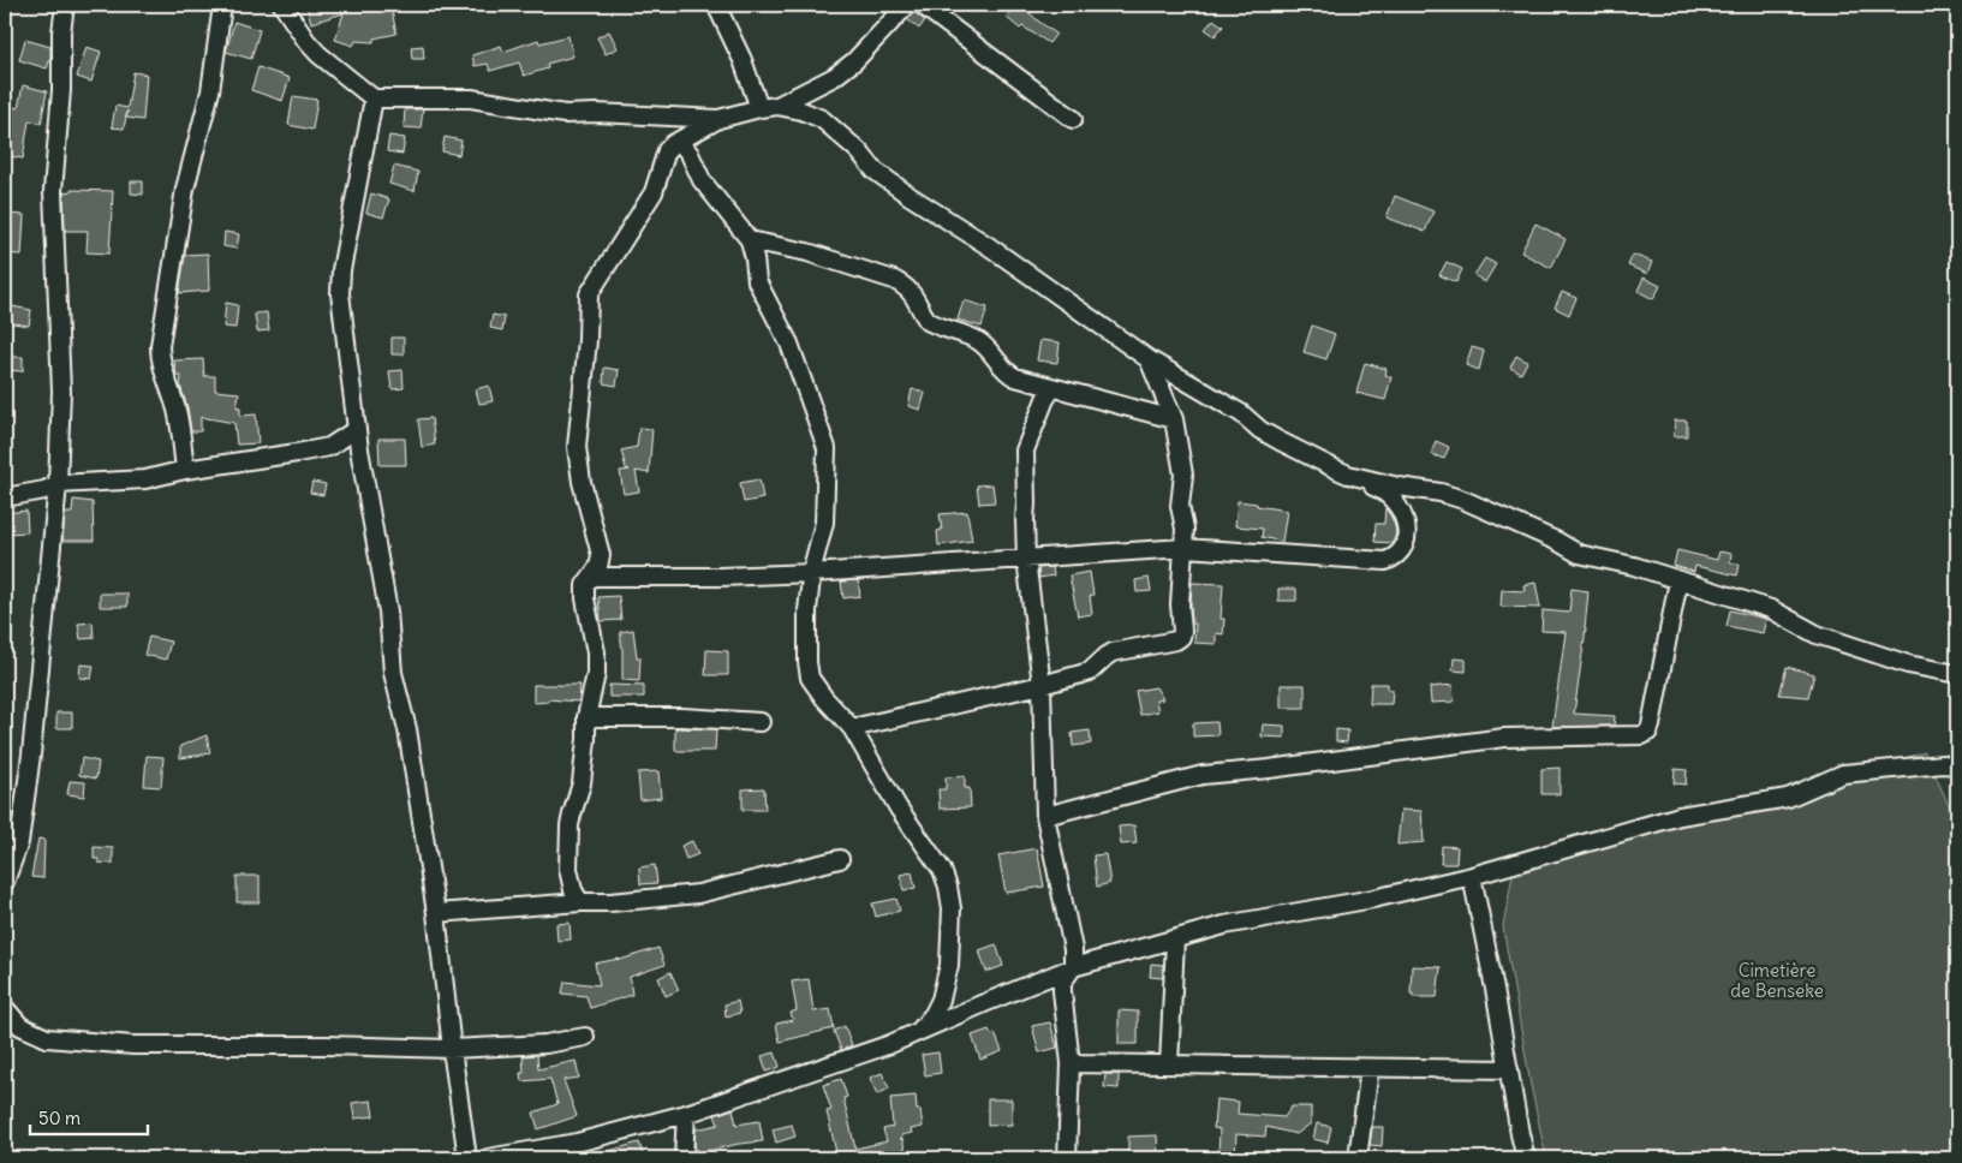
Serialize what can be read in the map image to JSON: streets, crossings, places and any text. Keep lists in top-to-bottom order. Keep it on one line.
{"parks":["Cimetière de Benseke"],"scale_bar":"50 m"}
